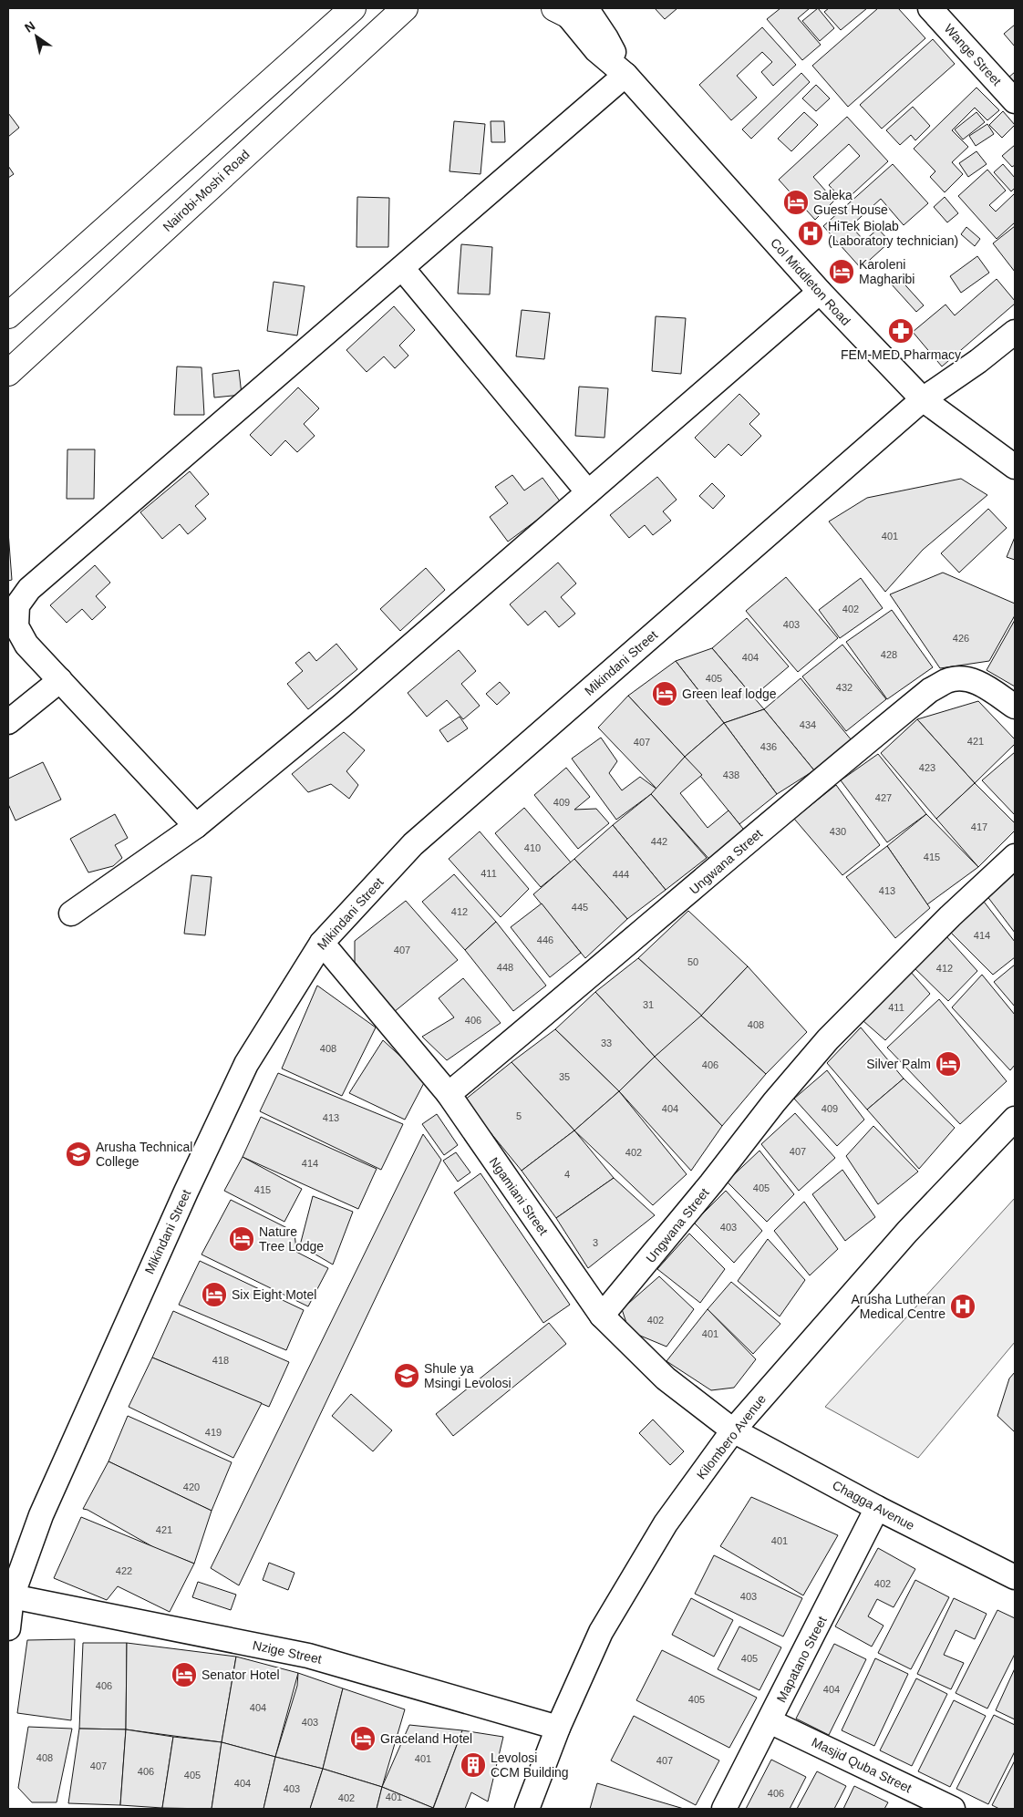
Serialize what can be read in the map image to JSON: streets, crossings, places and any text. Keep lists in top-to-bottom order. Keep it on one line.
{"streets":{"highway":["Nairobi-Moshi Road"],"street":["Wange Street","Col Middleton Road","Mikindani Street","Ungwana Street","Ngamiani Street","Kilombero Avenue","Chagga Avenue","Nzige Street","Mapatano Street","Masjid Quba Street"]},"crossings":[["Col Middleton Road","Mikindani Street"],["Mikindani Street","Ngamiani Street"],["Mikindani Street","Nzige Street"],["Ungwana Street","Ngamiani Street"],["Ngamiani Street","Kilombero Avenue"],["Ngamiani Street","Chagga Avenue"],["Kilombero Avenue","Chagga Avenue"],["Kilombero Avenue","Nzige Street"],["Chagga Avenue","Mapatano Street"],["Mapatano Street","Masjid Quba Street"]],"places":{"hotel":["Saleka Guest House","Karoleni Magharibi","Green leaf lodge","Silver Palm","Nature Tree Lodge","Six Eight Motel","Senator Hotel","Graceland Hotel"],"hospital":["HiTek Biolab (Laboratory technician)","Arusha Lutheran Medical Centre"],"pharmacy":["FEM-MED Pharmacy"],"school or university":["Arusha Technical College","Shule ya Msingi Levolosi"],"building":["Levolosi CCM Building"]},"house_numbers":["401","402","403","426","428","404","405","432","434","421","407","436","423","438","427","409","417","430","442","410","415","411","444","413","445","412","414","446","407","50","448","412","31","411","406","408","33","408","406","35","404","409","5","413","407","402","414","4","405","415","403","3","402","401","418","419","420","421","401","422","402","403","405","406","404","405","404","403","408","401","407","407","406","405","404","403","406","401","402"],"north":"top left"}
